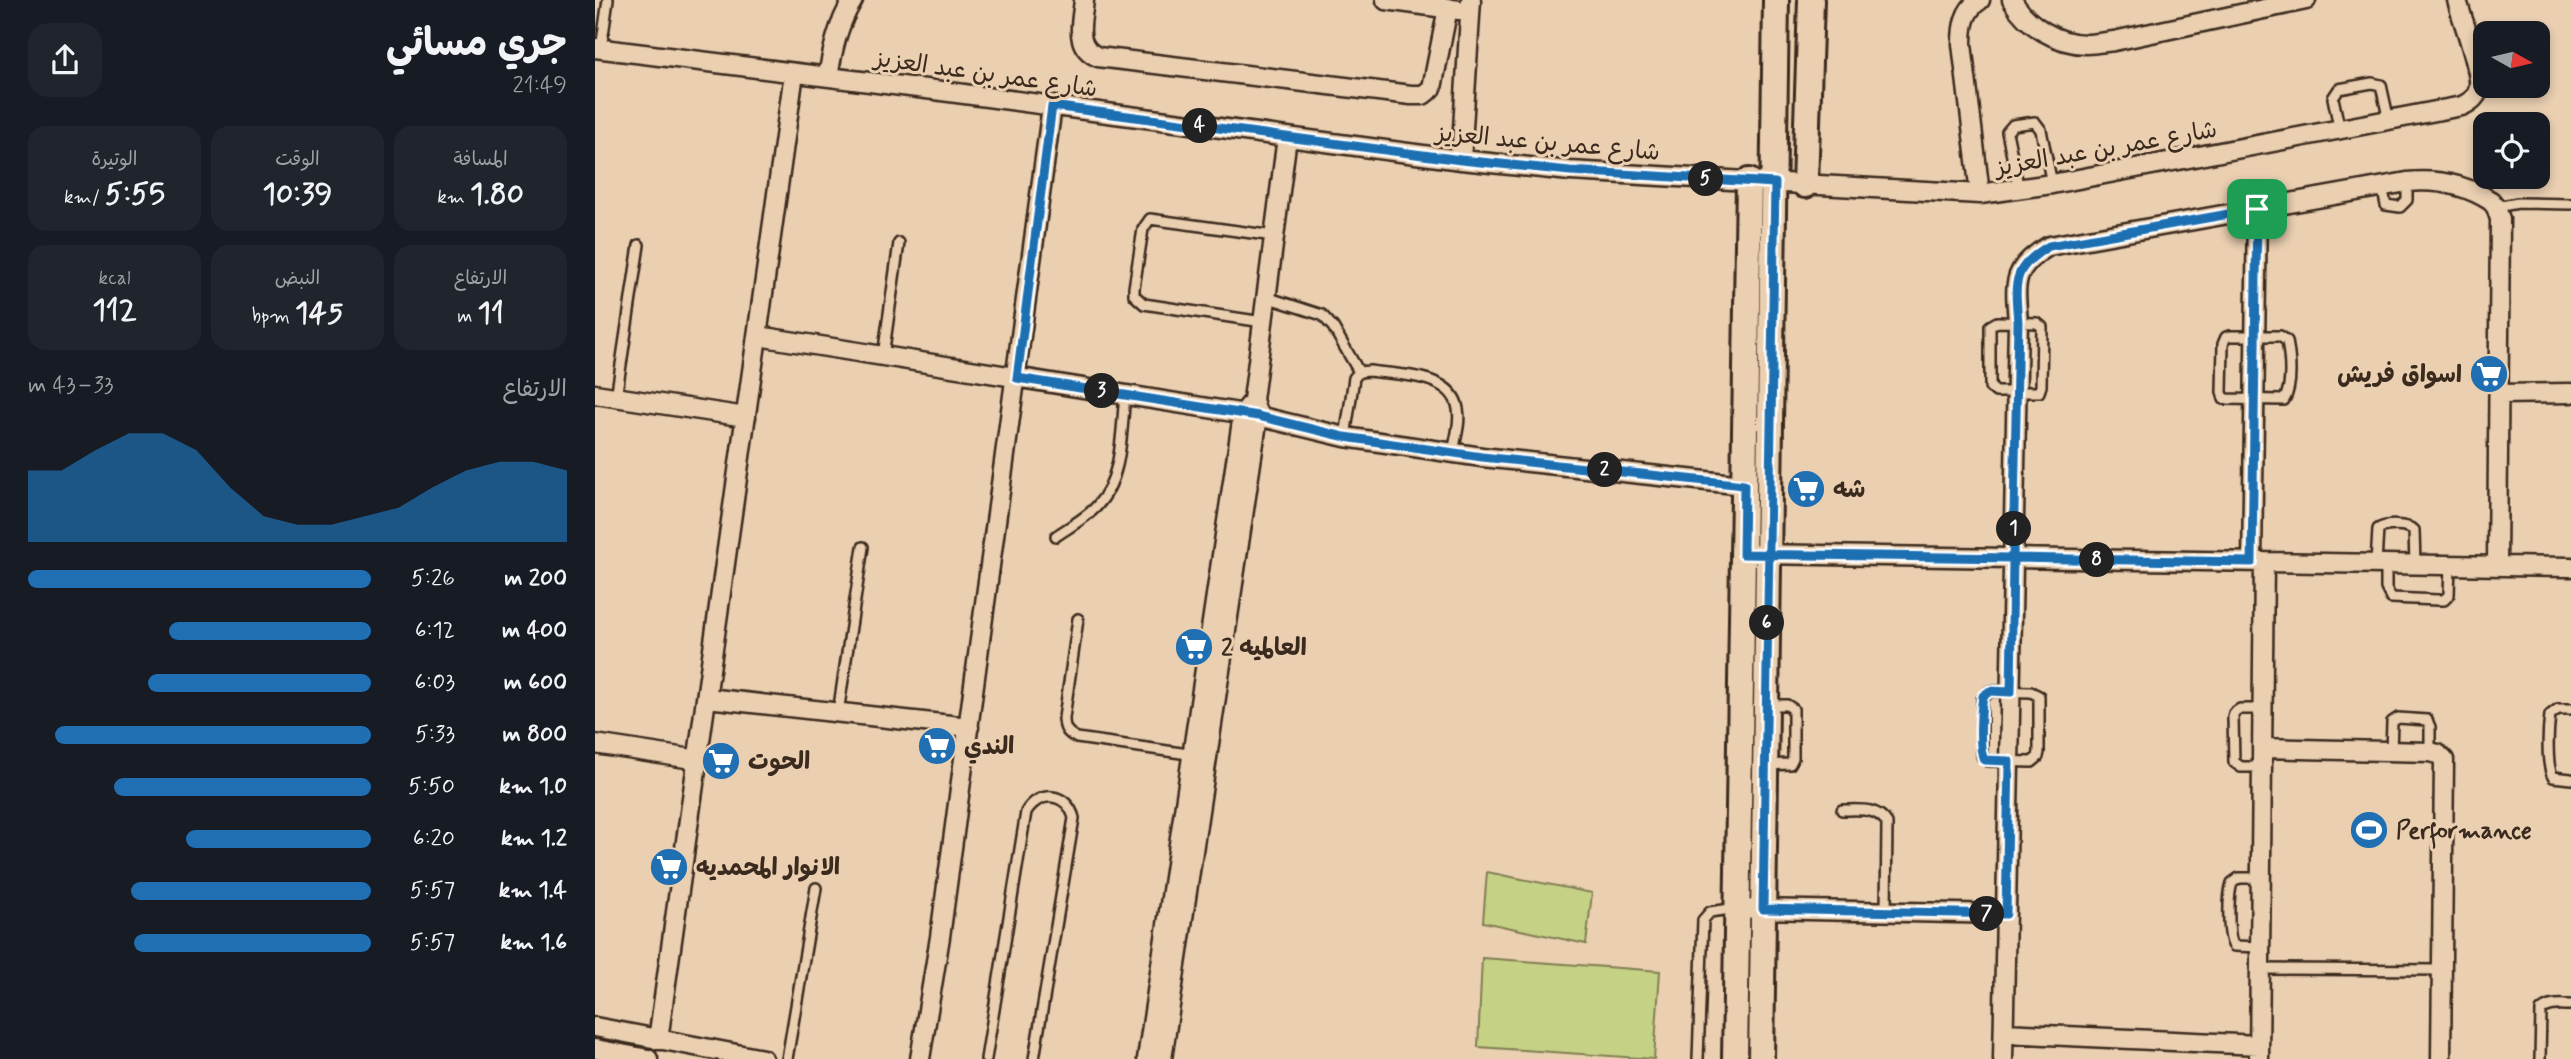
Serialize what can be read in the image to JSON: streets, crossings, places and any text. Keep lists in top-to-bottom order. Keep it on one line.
{"streets":{"street":["شارع عمر بن عبد العزيز"]},"places":{"supermarket":["اسواق فريش","شه","العالميه 2","الندي","الحوت","الانوار المحمديه"],"sports":["Performance"]},"north":"right","page":{"heading":["جري مسائي","21:49"],"pins":["4","5","3","2","1","8","6","7"],"stats":[["المسافة","1.80 km"],["الوقت","10:39"],["الوتيرة","5:55 /km"],["الارتفاع","11 m"],["النبض","145 bpm"],["kcal","112"]],"chart":["الارتفاع","33–43 m"],"list":[{"name":"200 m","note":"5:26"},{"name":"400 m","note":"6:12"},{"name":"600 m","note":"6:03"},{"name":"800 m","note":"5:33"},{"name":"1.0 km","note":"5:50"},{"name":"1.2 km","note":"6:20"},{"name":"1.4 km","note":"5:57"},{"name":"1.6 km","note":"5:57"}]}}
